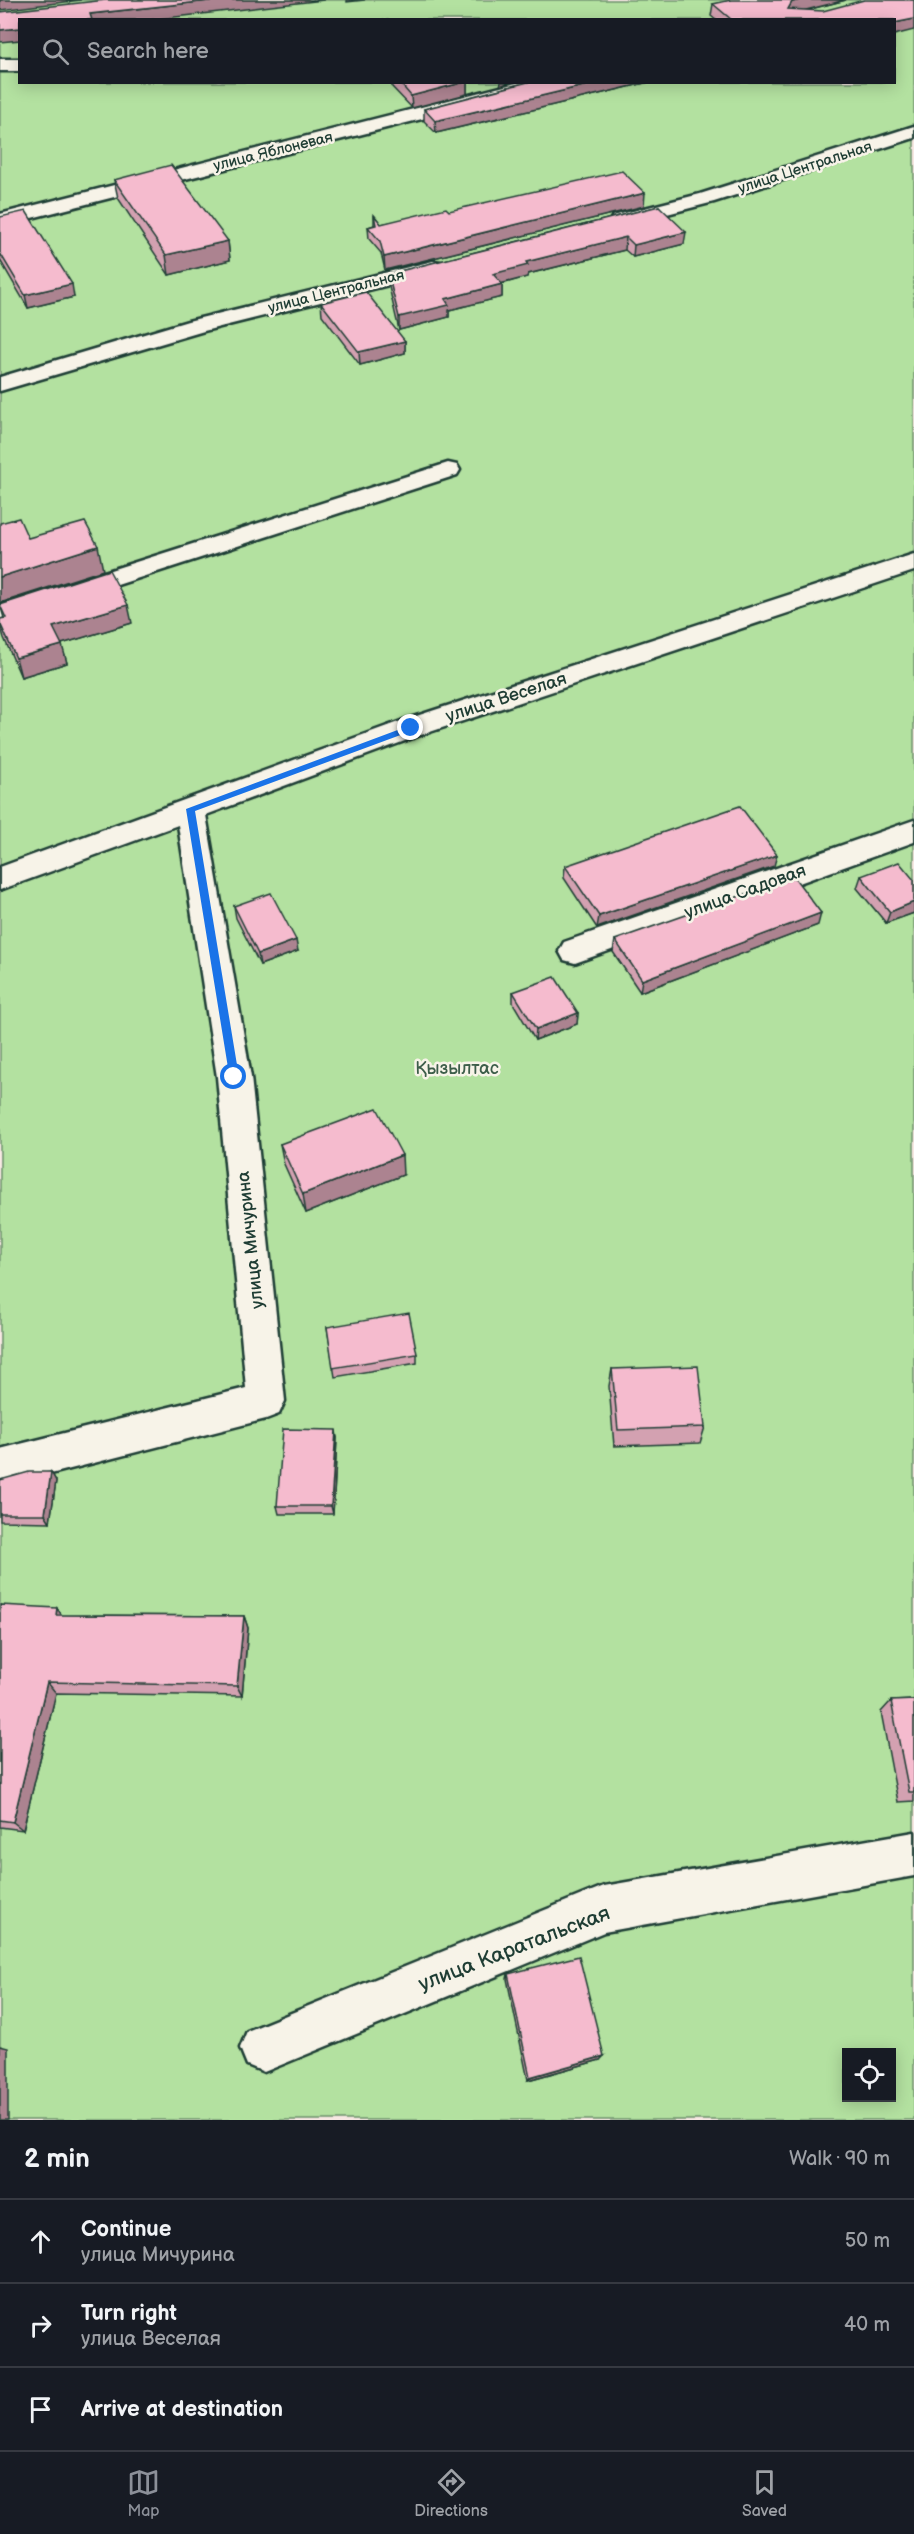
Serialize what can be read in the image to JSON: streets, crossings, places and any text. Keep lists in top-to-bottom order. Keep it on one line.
{"streets":{"street":["улица Яблоневая","улица Центральная","улица Веселая","улица Садовая","улица Мичурина","улица Каратальская"]},"crossings":[["улица Веселая","улица Мичурина"]],"parks":["Қызылтас"],"page":{"search":"Search here","heading":["2 min","Walk · 90 m"],"list":[["Continue","улица Мичурина","50 m"],["Turn right","улица Веселая","40 m"],"Arrive at destination"],"nav":["Map","Directions","Saved"]}}
